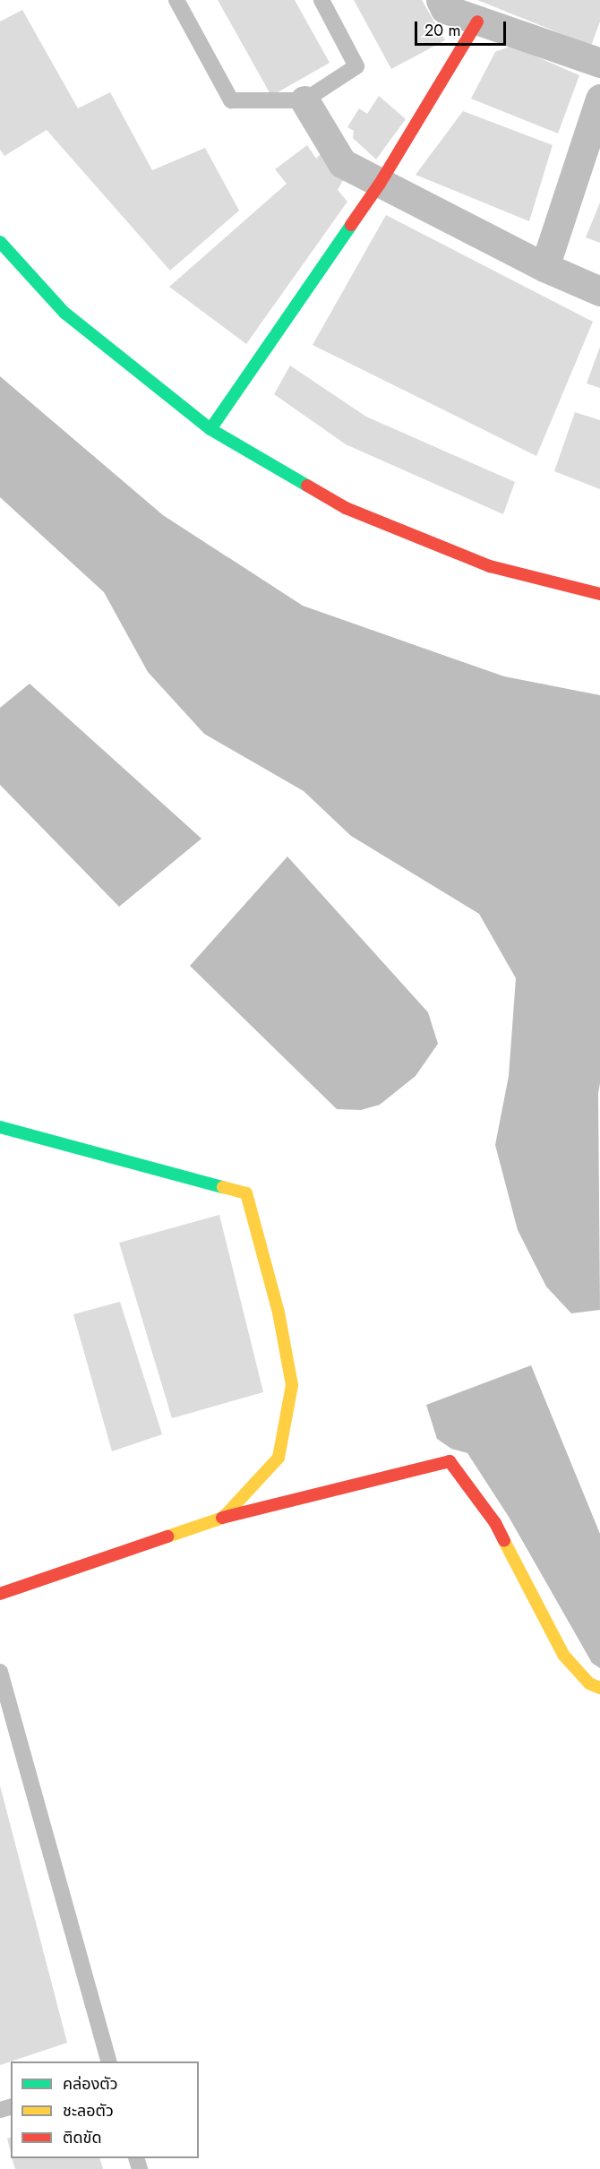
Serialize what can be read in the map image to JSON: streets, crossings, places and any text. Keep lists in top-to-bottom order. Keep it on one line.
{"legend":["คล่องตัว","ชะลอตัว","ติดขัด"],"scale_bar":"20 m"}
